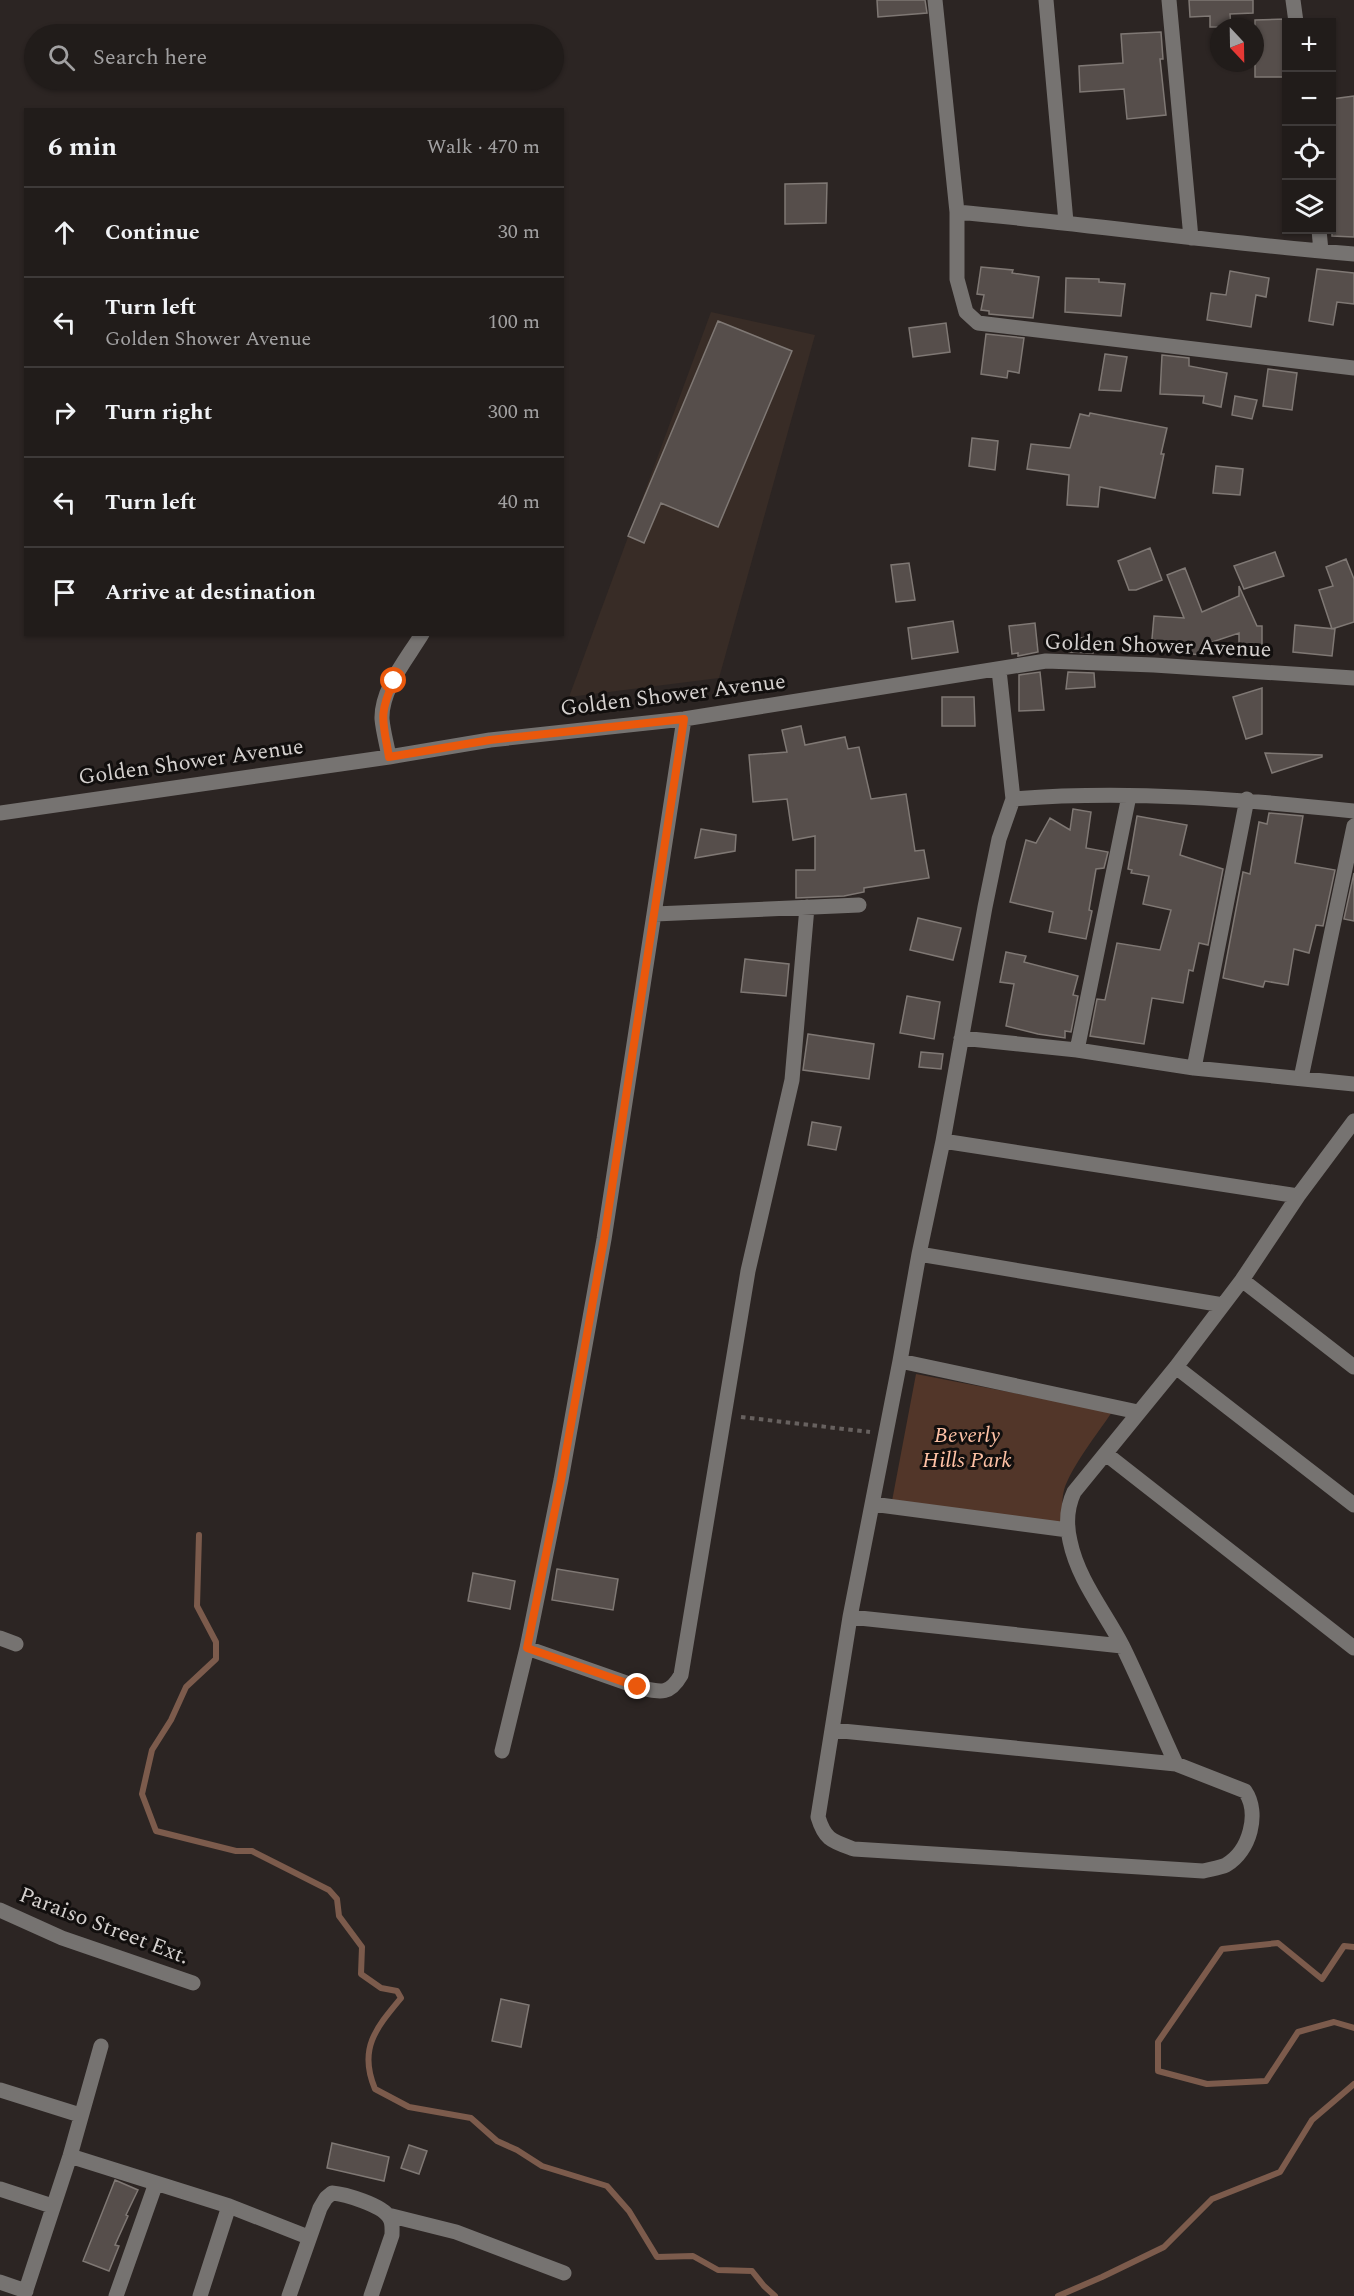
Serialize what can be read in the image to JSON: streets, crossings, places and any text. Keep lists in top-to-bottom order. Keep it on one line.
{"streets":{"street":["Golden Shower Avenue","Paraiso Street Ext."]},"parks":["Beverly Hills Park"],"north":"bottom","page":{"map_buttons":["+","−"],"search":"Search here","heading":["6 min","Walk · 470 m"],"list":[["Continue","30 m"],["Turn left","Golden Shower Avenue","100 m"],["Turn right","300 m"],["Turn left","40 m"],"Arrive at destination"]}}
